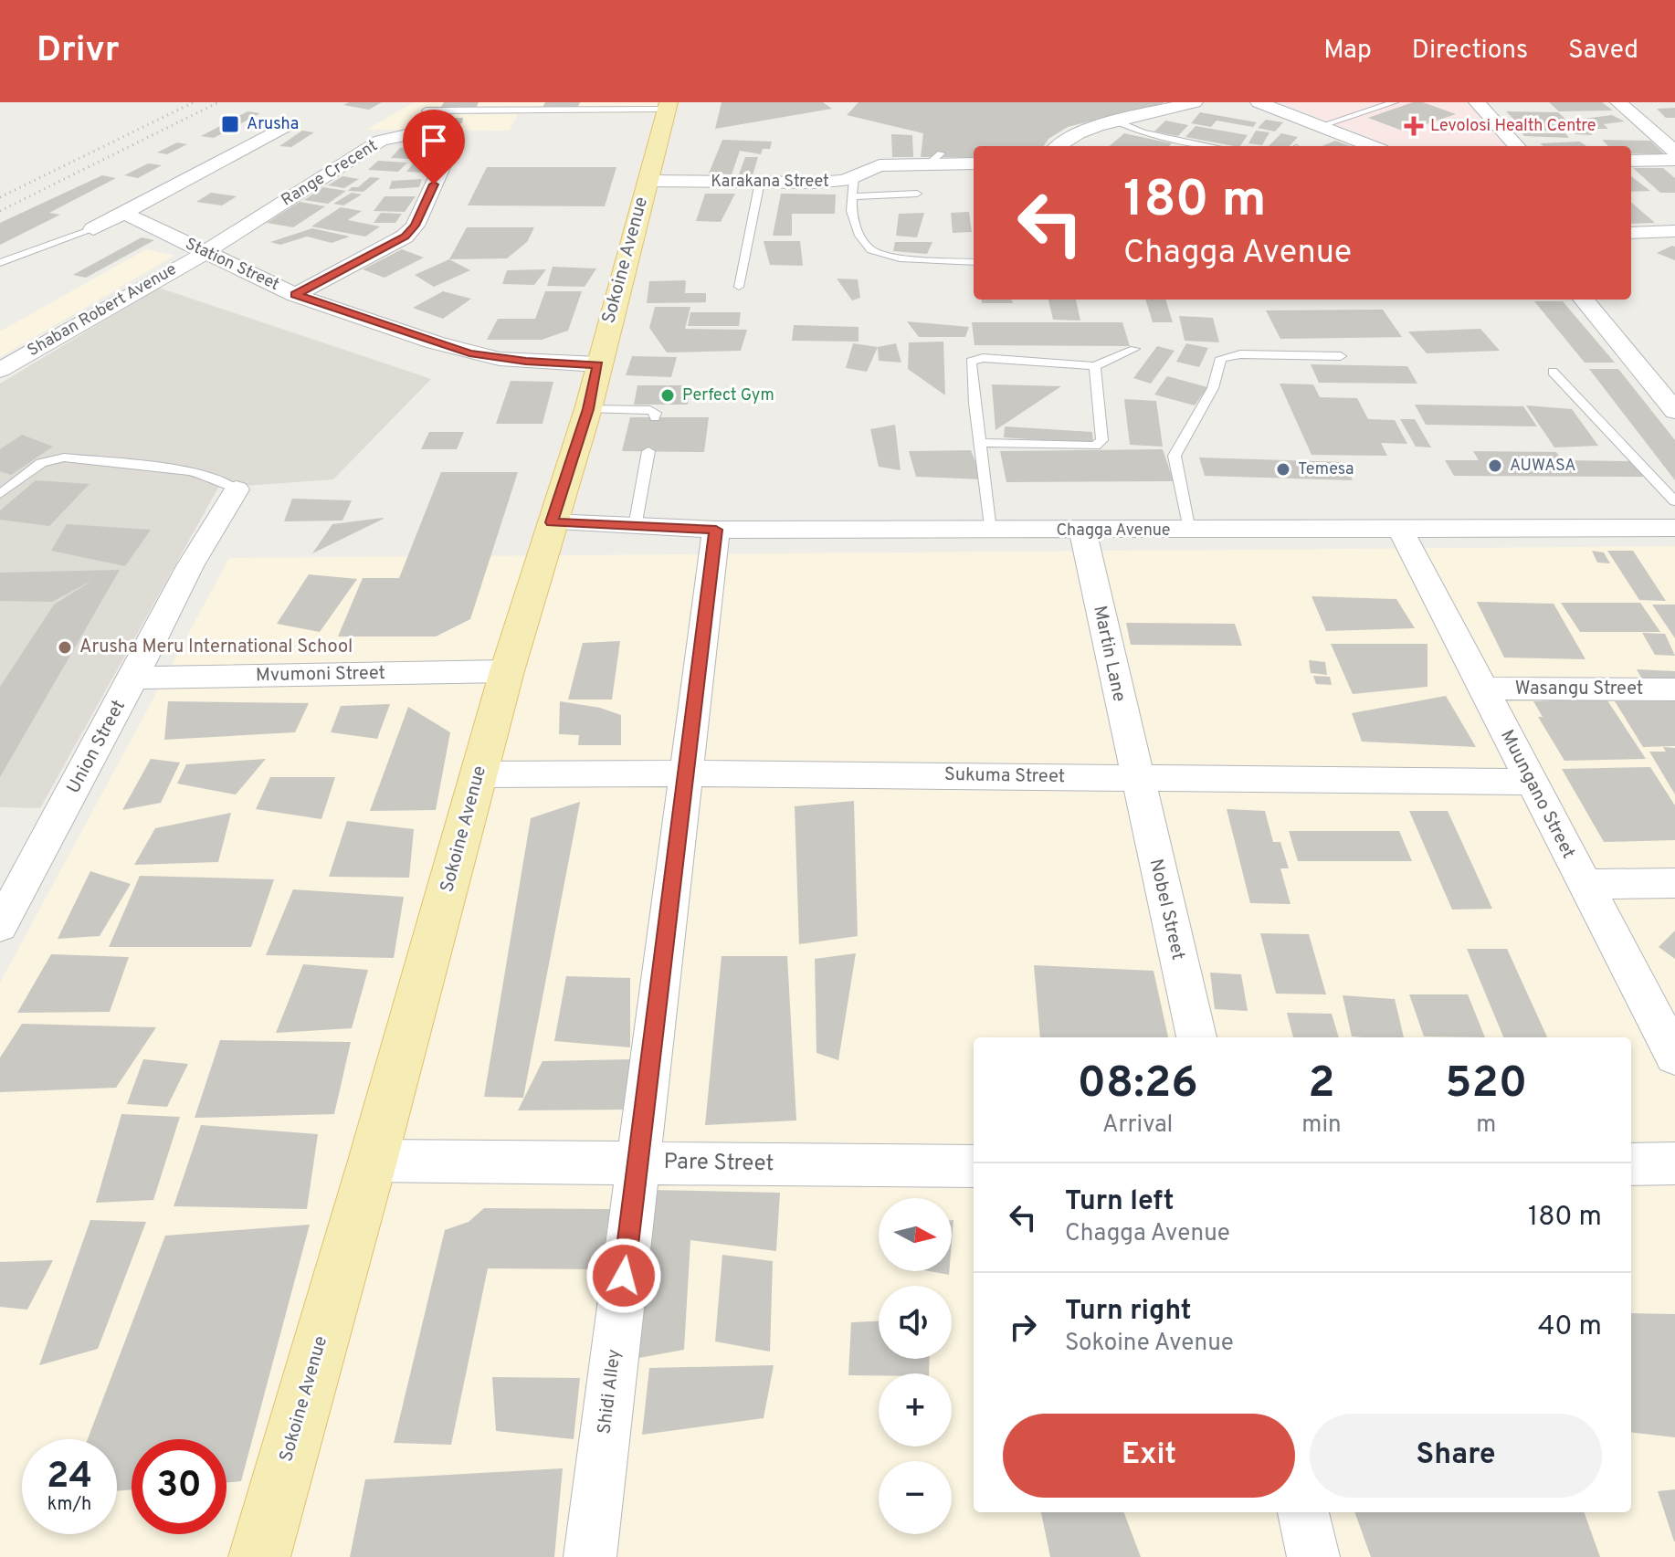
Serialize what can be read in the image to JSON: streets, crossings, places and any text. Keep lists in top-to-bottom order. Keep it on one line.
{"streets":{"main road":["Sokoine Avenue"],"street":["Range Crecent","Karakana Street","Station Street","Shaban Robert Avenue","Chagga Avenue","Martin Lane","Mvumoni Street","Wasangu Street","Union Street","Sukuma Street","Muungano Street","Nobel Street","Pare Street","Shidi Alley"]},"crossings":[["Range Crecent","Station Street"],["Range Crecent","Shaban Robert Avenue"],["Karakana Street","Sokoine Avenue"],["Sokoine Avenue","Station Street"],["Sokoine Avenue","Chagga Avenue"],["Sokoine Avenue","Mvumoni Street"],["Sokoine Avenue","Sukuma Street"],["Sokoine Avenue","Pare Street"],["Station Street","Shaban Robert Avenue"],["Chagga Avenue","Martin Lane"],["Chagga Avenue","Muungano Street"],["Chagga Avenue","Shidi Alley"],["Martin Lane","Sukuma Street"],["Martin Lane","Nobel Street"],["Mvumoni Street","Union Street"],["Wasangu Street","Muungano Street"],["Sukuma Street","Muungano Street"],["Sukuma Street","Nobel Street"],["Sukuma Street","Shidi Alley"],["Pare Street","Shidi Alley"]],"places":{"transit":["Arusha"],"health":["Levolosi Health Centre"],"other":["Perfect Gym","AUWASA","Temesa","Arusha Meru International School"]},"north":"right","page":{"header":"Drivr","nav":["Map","Directions","Saved"],"turn":["180 m","Chagga Avenue"],"eta":["08:26","Arrival","2","min","520","m"],"list":[{"name":"Turn left","note":"Chagga Avenue","value":"180 m"},{"name":"Turn right","note":"Sokoine Avenue","value":"40 m"}],"map_buttons":["+","−"],"buttons":["Exit","Share"],"speed":"24 km/h","limit":"30"}}
